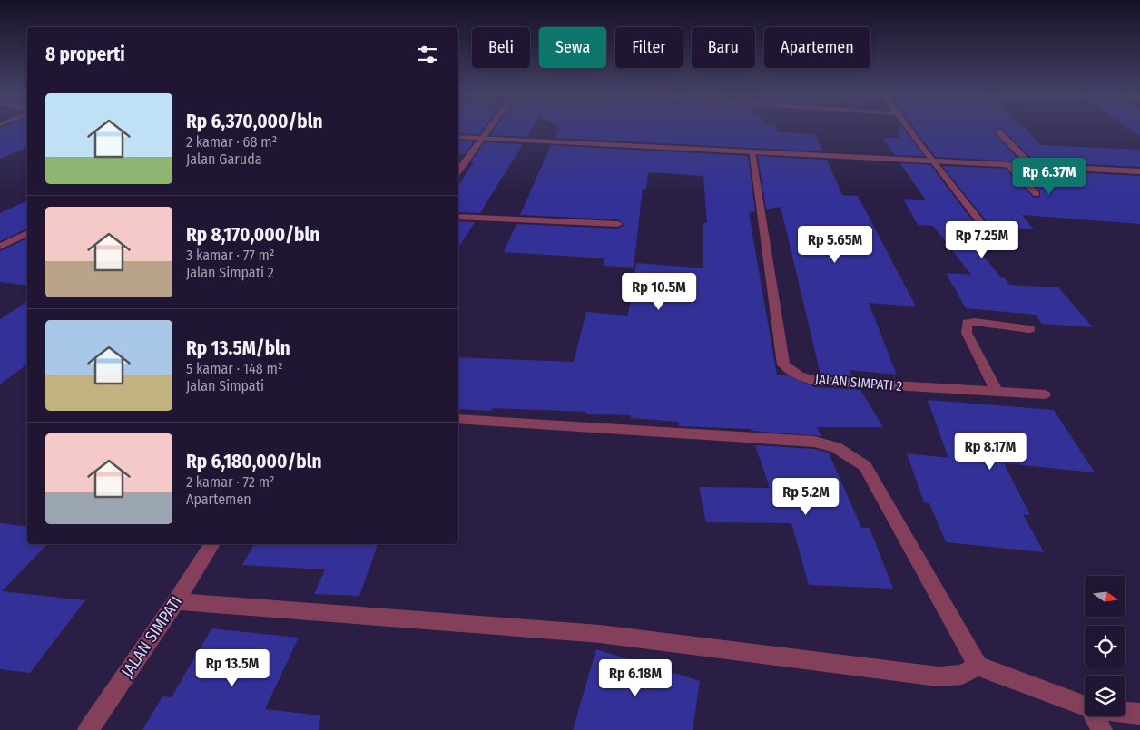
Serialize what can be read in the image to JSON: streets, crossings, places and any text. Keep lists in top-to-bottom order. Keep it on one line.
{"streets":{"street":["JALAN SIMPATI 2","JALAN SIMPATI"]},"north":"right","page":{"chip":["Beli","Sewa","Filter","Baru","Apartemen"],"heading":"8 properti","list":[{"name":"Rp 6,370,000/bln","note":"2 kamar · 68 m² · Jalan Garuda"},{"name":"Rp 8,170,000/bln","note":"3 kamar · 77 m² · Jalan Simpati 2"},{"name":"Rp 13.5M/bln","note":"5 kamar · 148 m² · Jalan Simpati"},{"name":"Rp 6,180,000/bln","note":"2 kamar · 72 m² · Apartemen"}],"price":["Rp 6.37M","Rp 7.25M","Rp 5.65M","Rp 10.5M","Rp 8.17M","Rp 5.2M","Rp 13.5M","Rp 6.18M"]}}
